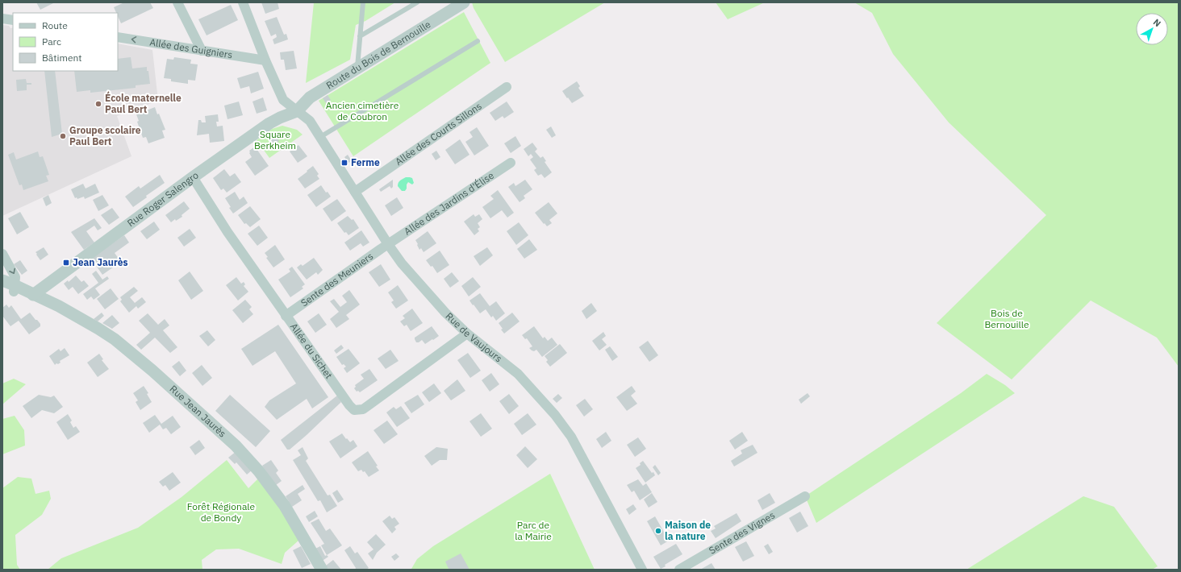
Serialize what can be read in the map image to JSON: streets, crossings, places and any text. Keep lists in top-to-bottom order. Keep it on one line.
{"streets":{"street":["Allée des Guigniers","Route du Bois de Bernouille","Allée des Courts Sillons","Rue Roger Salengro","Allée des Jardins d'Élise","Sente des Meuniers","Rue de Vaujours","Allée du Sichet","Rue Jean Jaurès","Sente des Vignes"]},"crossings":[["Allée des Guigniers","Rue de Vaujours"],["Route du Bois de Bernouille","Rue Roger Salengro"],["Route du Bois de Bernouille","Rue de Vaujours"],["Allée des Courts Sillons","Rue de Vaujours"],["Rue Roger Salengro","Rue de Vaujours"],["Rue Roger Salengro","Allée du Sichet"],["Rue Roger Salengro","Rue Jean Jaurès"],["Allée des Jardins d'Élise","Sente des Meuniers"],["Allée des Jardins d'Élise","Rue de Vaujours"],["Sente des Meuniers","Rue de Vaujours"],["Sente des Meuniers","Allée du Sichet"],["Rue de Vaujours","Allée du Sichet"]],"one_way":["Allée des Guigniers"],"parks":["Ancien cimetière de Coubron","Square Berkheim","Bois de Bernouille","Forêt Régionale de Bondy","Parc de la Mairie"],"places":{"other":["École maternelle Paul Bert","Groupe scolaire Paul Bert","Maison de la nature"],"transit":["Ferme","Jean Jaurès"]},"legend":["Route","Parc","Bâtiment"],"north":"top right"}
